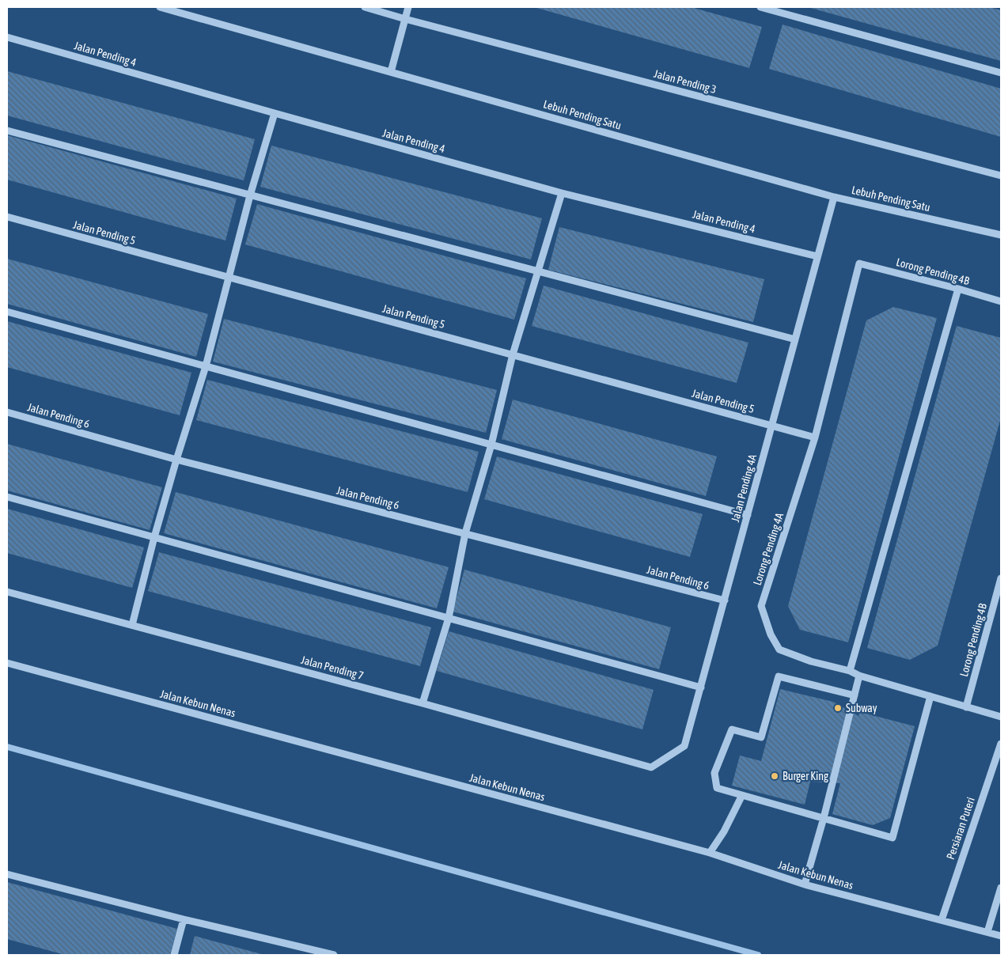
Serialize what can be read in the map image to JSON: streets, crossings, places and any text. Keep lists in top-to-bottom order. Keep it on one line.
{"streets":{"street":["Jalan Pending 4","Jalan Pending 3","Lebuh Pending Satu","Jalan Pending 5","Lorong Pending 4B","Jalan Pending 6","Jalan Pending 4A","Lorong Pending 4A","Jalan Pending 7","Jalan Kebun Nenas","Persiaran Puteri"]},"crossings":[["Jalan Pending 4","Jalan Pending 4A"],["Lebuh Pending Satu","Jalan Pending 4A"],["Jalan Pending 5","Jalan Pending 4A"],["Jalan Pending 5","Lorong Pending 4A"],["Lorong Pending 4B","Lorong Pending 4A"],["Jalan Pending 6","Jalan Pending 4A"],["Jalan Pending 4A","Jalan Pending 7"],["Jalan Kebun Nenas","Persiaran Puteri"]],"places":["Subway","Burger King"]}
